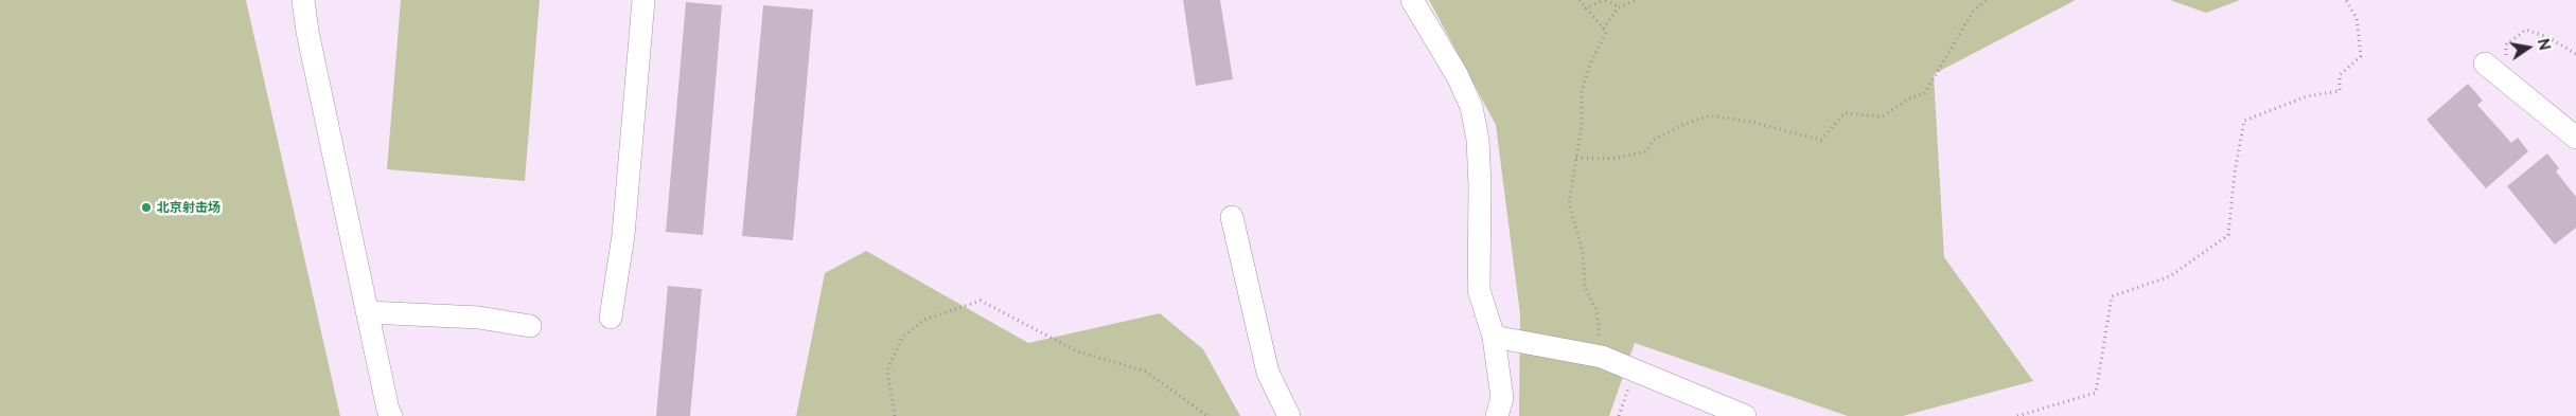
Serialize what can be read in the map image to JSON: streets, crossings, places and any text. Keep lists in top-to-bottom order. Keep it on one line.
{"places":["北京射击场"],"north":"right"}
